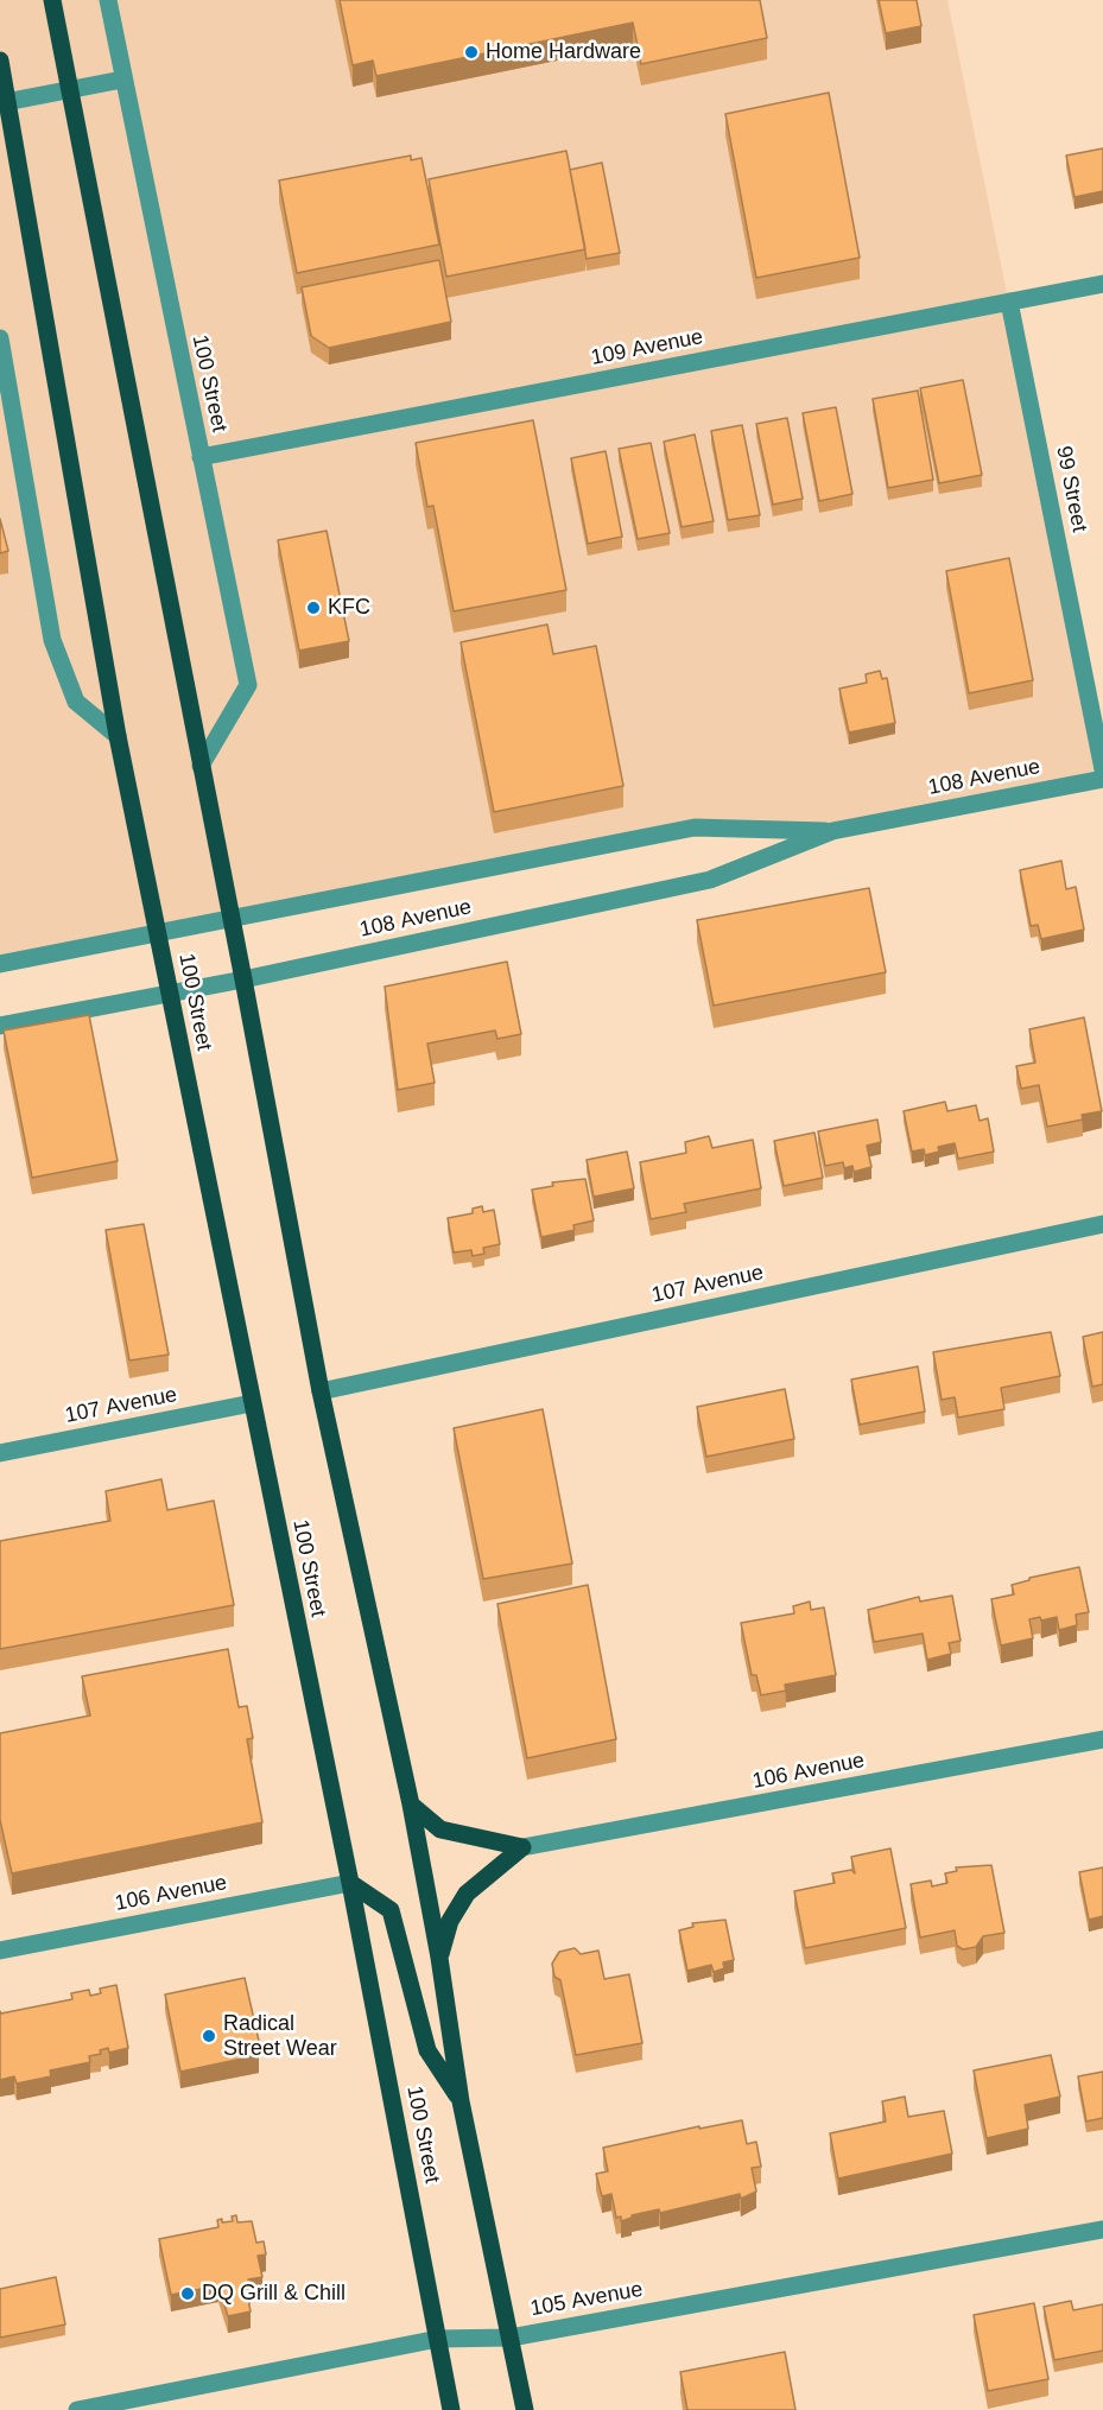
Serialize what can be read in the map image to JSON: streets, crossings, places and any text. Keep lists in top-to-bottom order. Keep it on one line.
{"streets":{"main road":["100 Street"],"street":["109 Avenue","99 Street","108 Avenue","107 Avenue","106 Avenue","105 Avenue"]},"crossings":[["109 Avenue","100 Street"],["109 Avenue","99 Street"],["100 Street","108 Avenue"],["100 Street","107 Avenue"],["100 Street","106 Avenue"],["100 Street","105 Avenue"]],"places":["Home Hardware","KFC","Radical Street Wear","DQ Grill & Chill"]}
